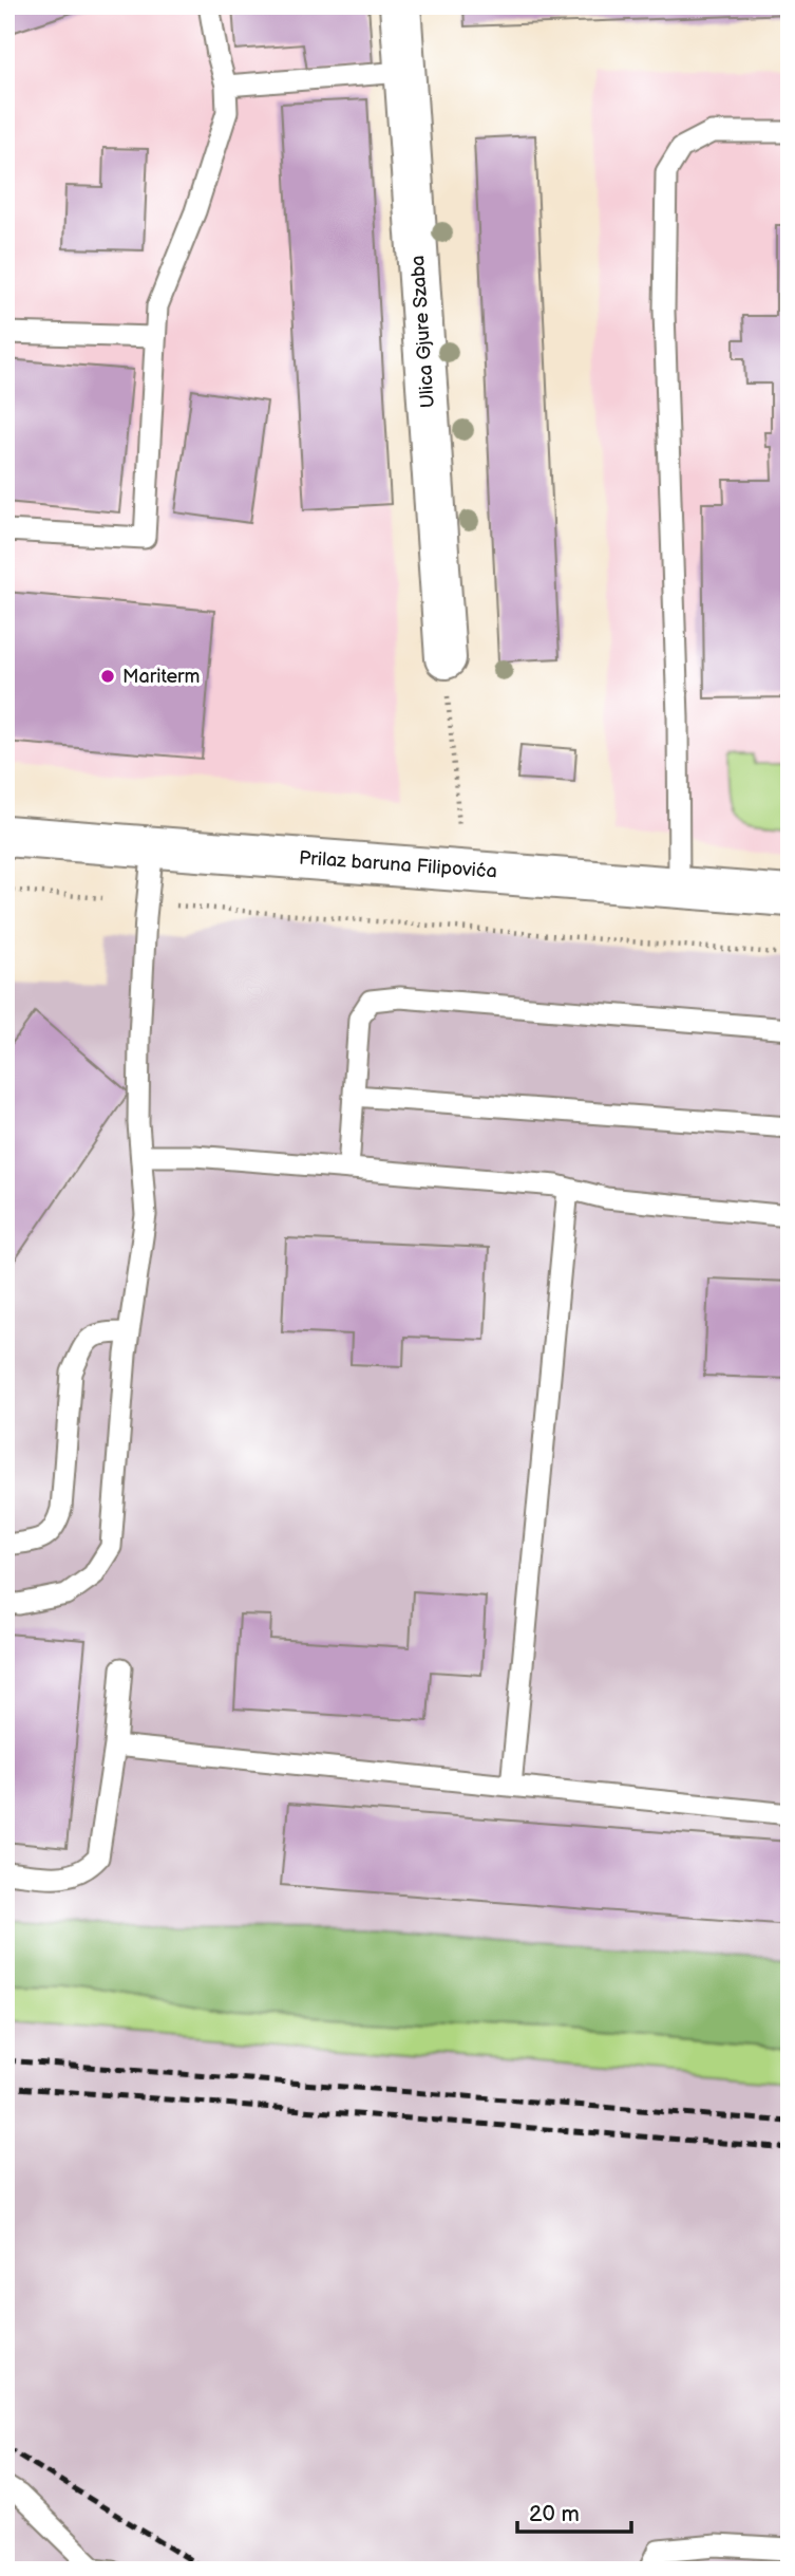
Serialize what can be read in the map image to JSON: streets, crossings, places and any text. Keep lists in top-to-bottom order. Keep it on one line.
{"streets":{"main road":["Ulica Gjure Szaba","Prilaz baruna Filipovića"]},"places":["Mariterm"],"scale_bar":"20 m"}
